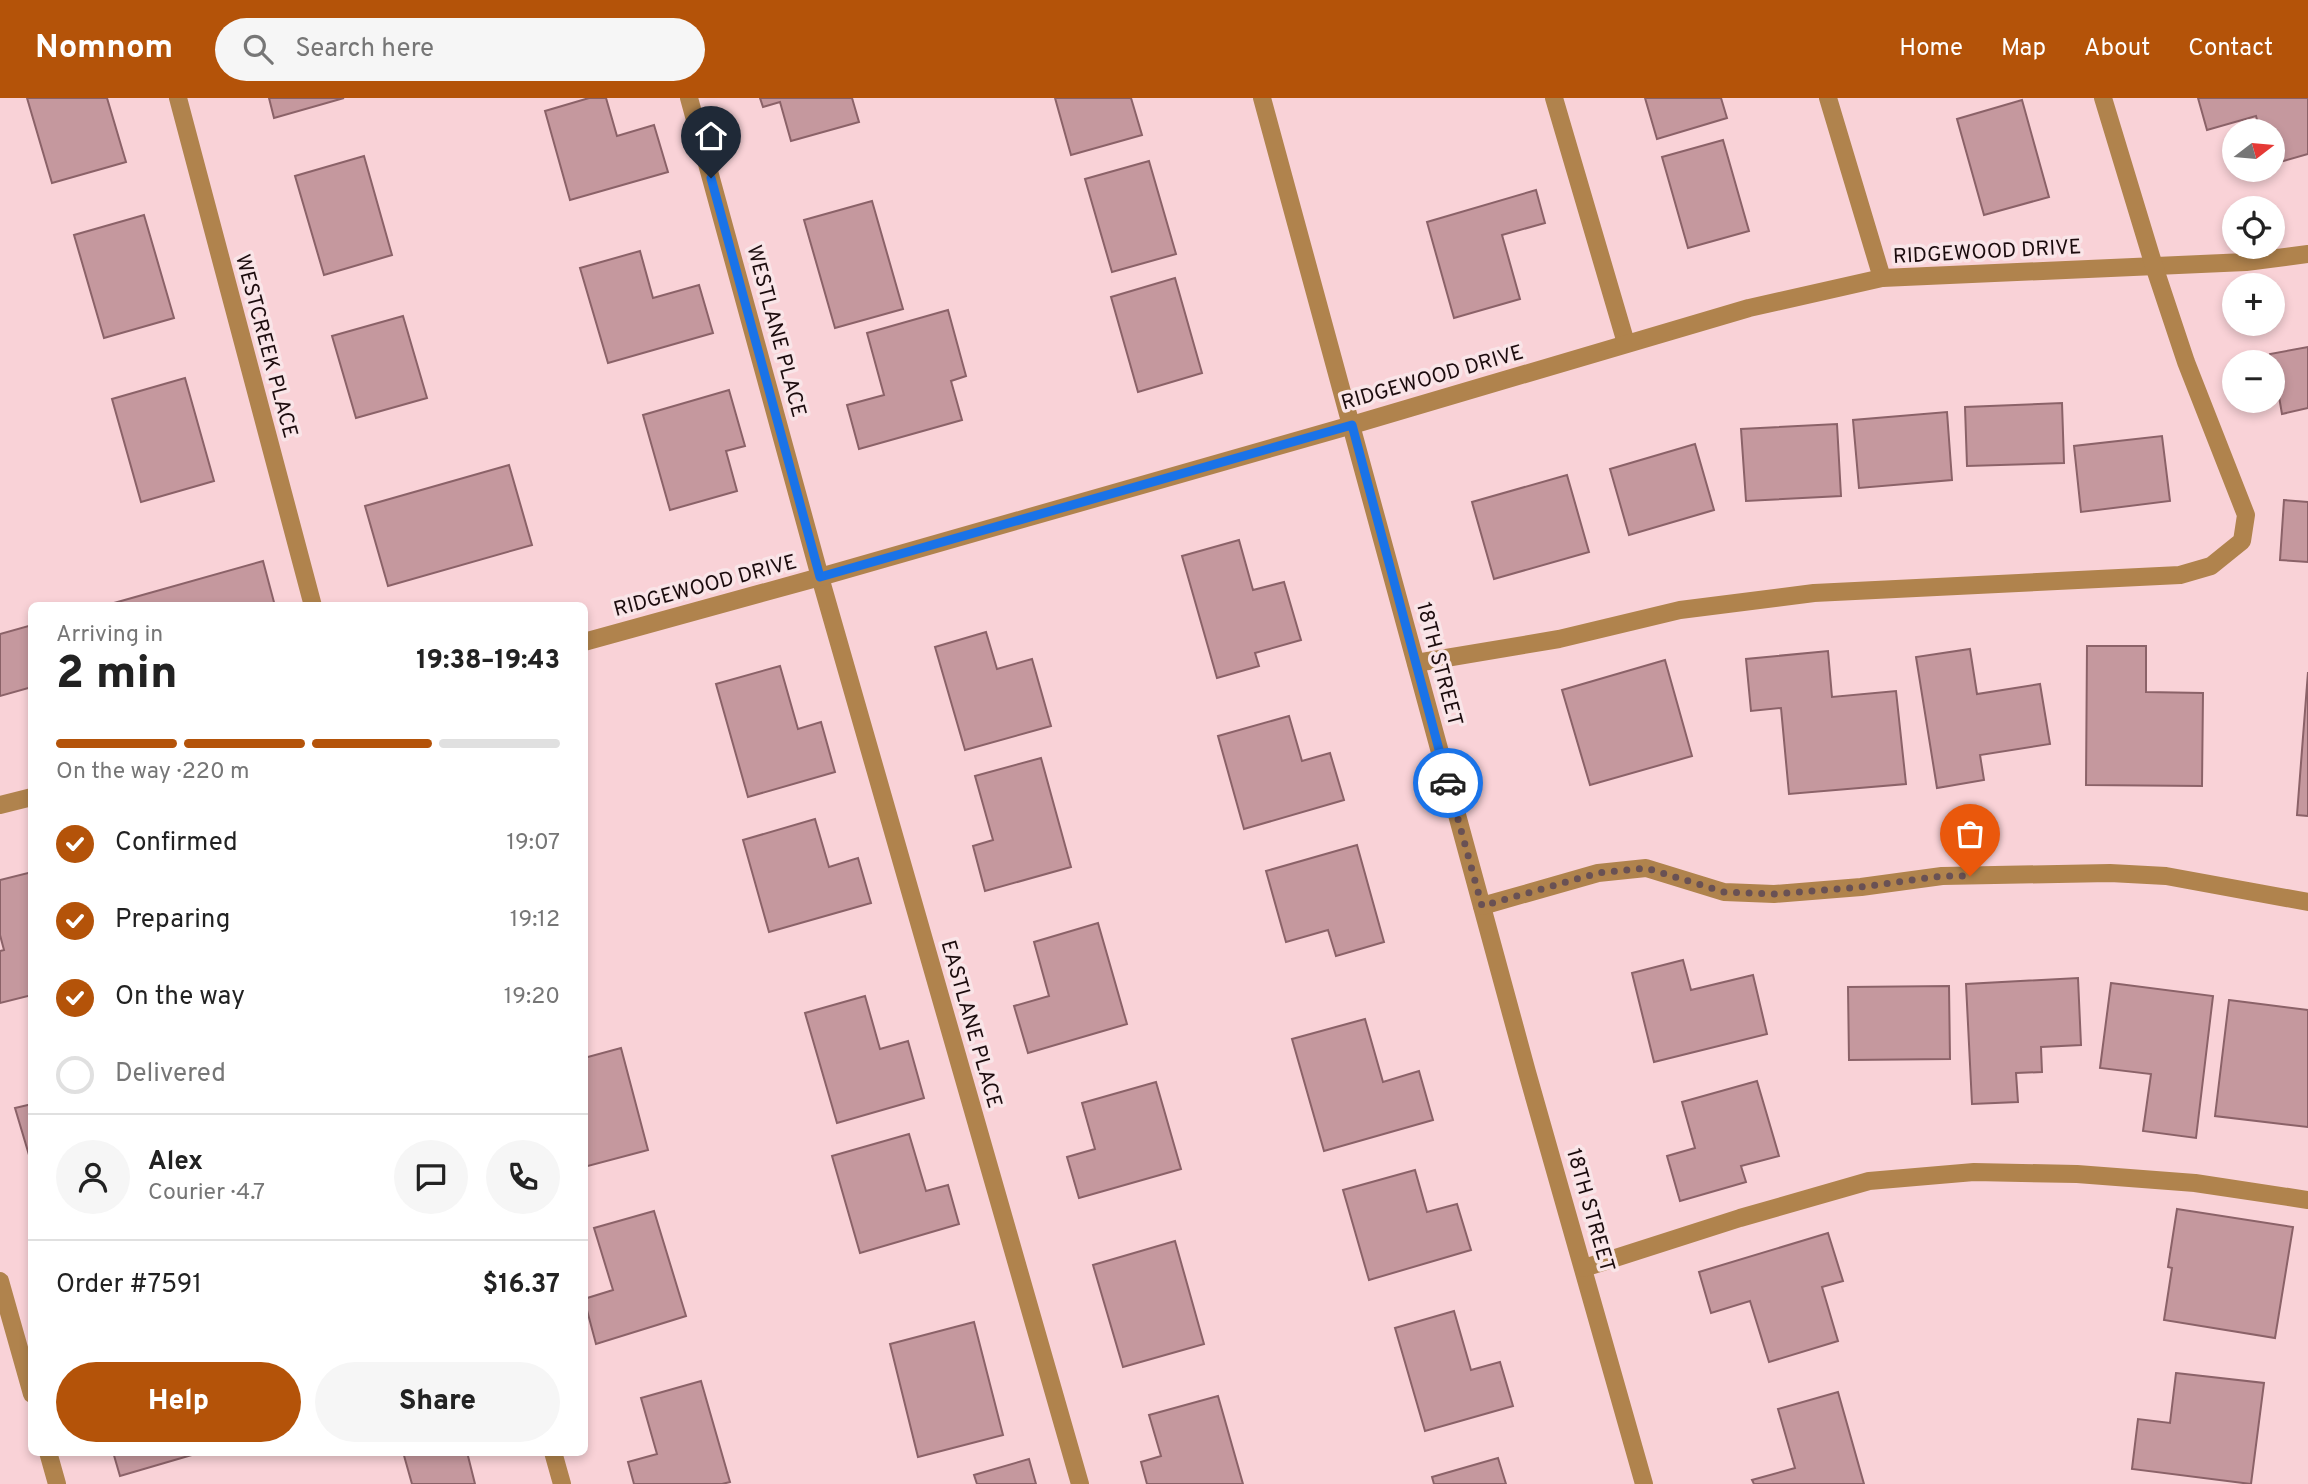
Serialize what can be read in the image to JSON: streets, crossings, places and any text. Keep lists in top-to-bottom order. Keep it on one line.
{"streets":{"street":["RIDGEWOOD DRIVE","WESTLANE PLACE","WESTCREEK PLACE","18TH STREET","EASTLANE PLACE"]},"crossings":[["RIDGEWOOD DRIVE","WESTLANE PLACE"],["RIDGEWOOD DRIVE","18TH STREET"],["RIDGEWOOD DRIVE","EASTLANE PLACE"],["WESTLANE PLACE","EASTLANE PLACE"]],"north":"right","page":{"header":"Nomnom","search":"Search here","nav":["Home","Map","About","Contact"],"map_buttons":["+","−"],"heading":["2 min","Arriving in","19:38–19:43"],"panel":["Alex","Courier · 4.7","Order #7591","$16.37"],"bar":"On the way · 220 m","list":[["Confirmed","19:07"],["Preparing","19:12"],["On the way","19:20"],"Delivered"],"buttons":["Help","Share"]}}
